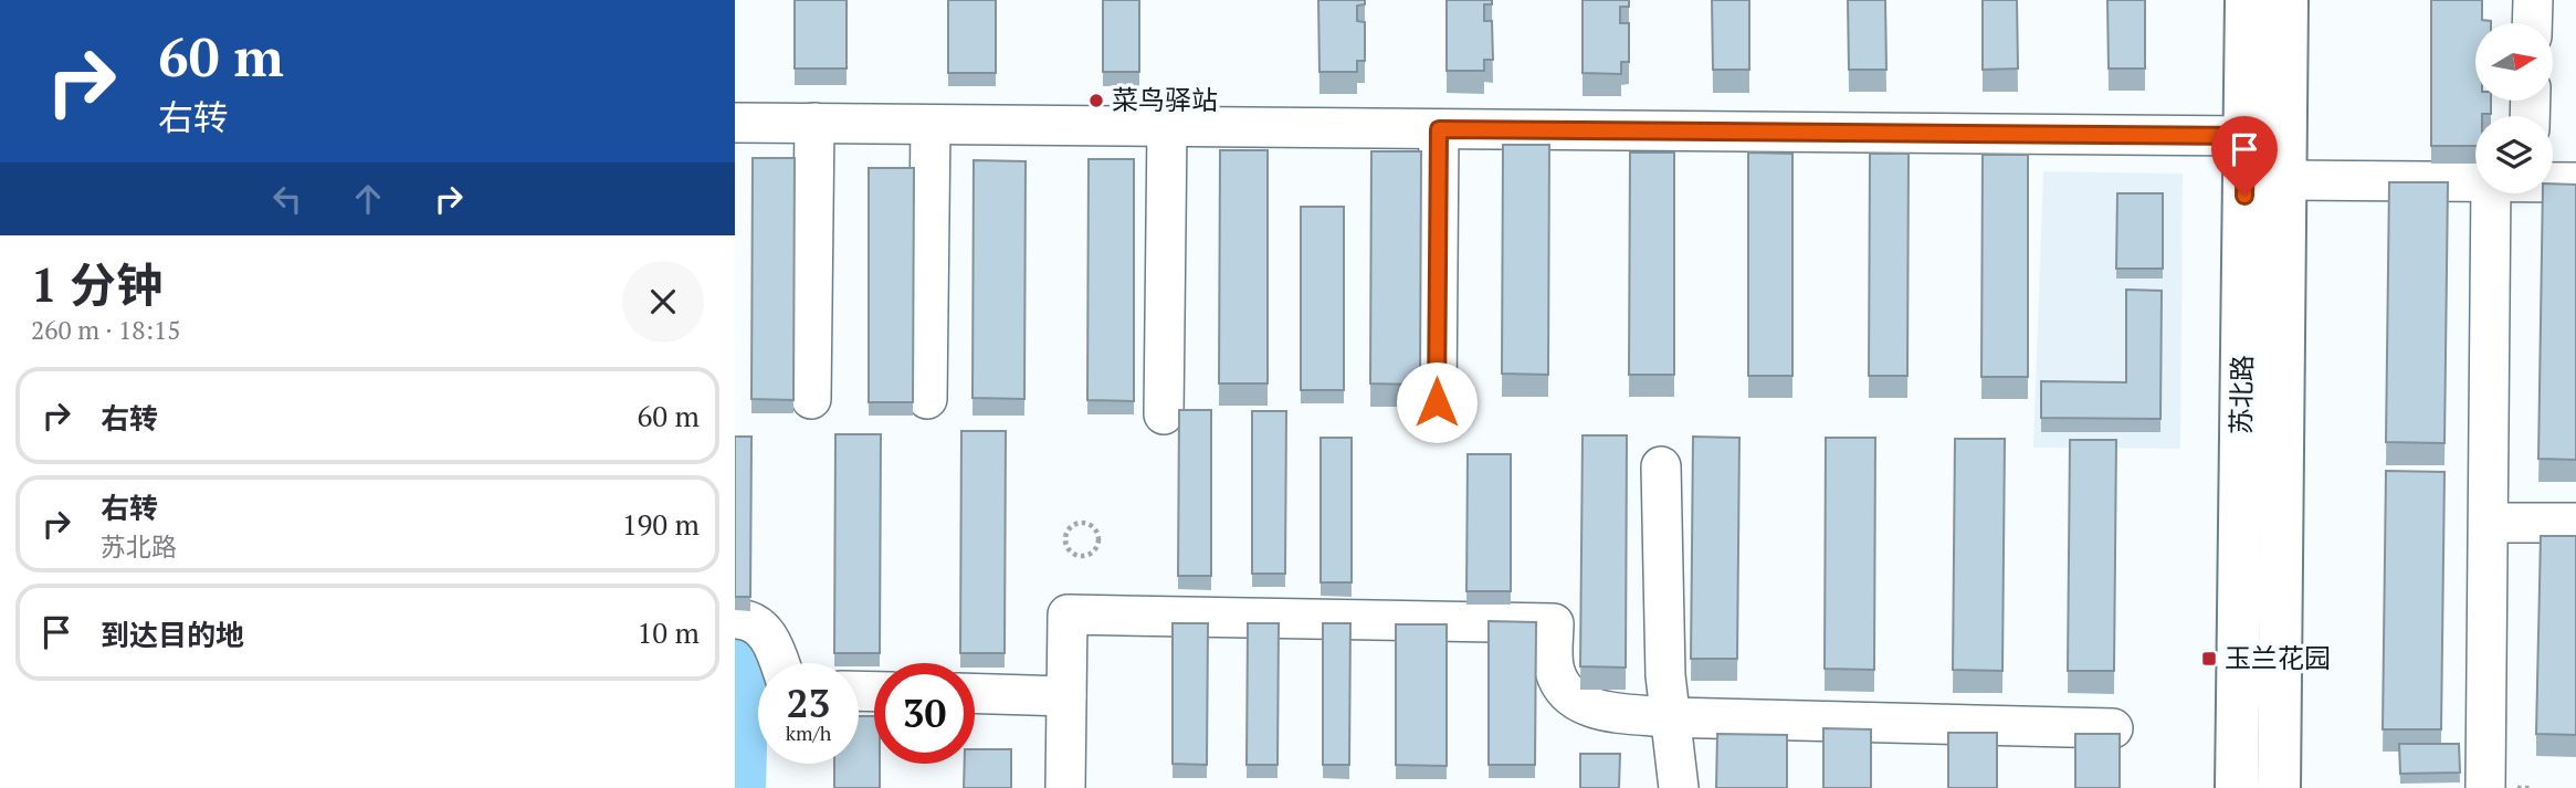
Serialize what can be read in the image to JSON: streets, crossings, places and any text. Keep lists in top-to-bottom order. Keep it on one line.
{"streets":{"main road":["苏北路"]},"places":{"other":["菜鸟驿站"],"transit":["玉兰花园"]},"north":"right","page":{"turn":["60 m","右转"],"heading":["1 分钟","260 m · 18:15"],"list":[{"name":"右转","value":"60 m"},{"name":"右转","note":"苏北路","value":"190 m"},{"name":"到达目的地","value":"10 m"}],"speed":"23 km/h","limit":"30"}}
